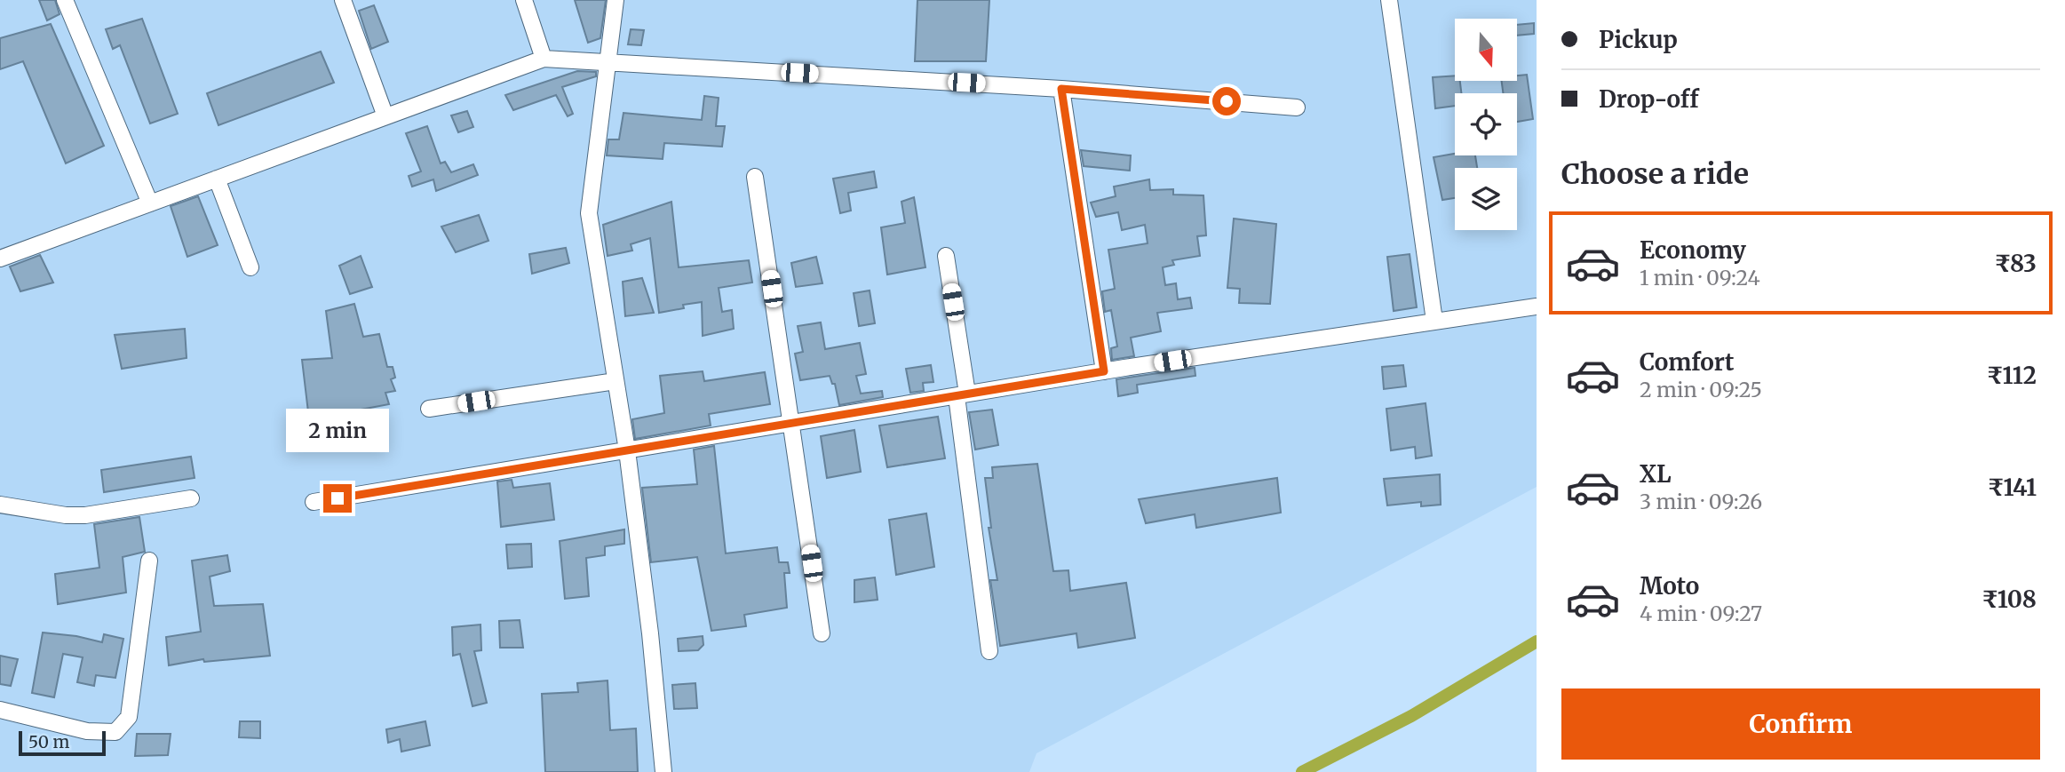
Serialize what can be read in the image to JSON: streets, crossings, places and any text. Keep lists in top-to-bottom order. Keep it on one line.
{"scale_bar":"50 m","north":"bottom","page":{"banner":["Pickup","Drop-off"],"heading":"Choose a ride","list":[{"name":"Economy","note":"1 min · 09:24","value":"₹83"},{"name":"Comfort","note":"2 min · 09:25","value":"₹112"},{"name":"XL","note":"3 min · 09:26","value":"₹141"},{"name":"Moto","note":"4 min · 09:27","value":"₹108"}],"bubble":"2 min","buttons":"Confirm","scale":"50 m"}}
